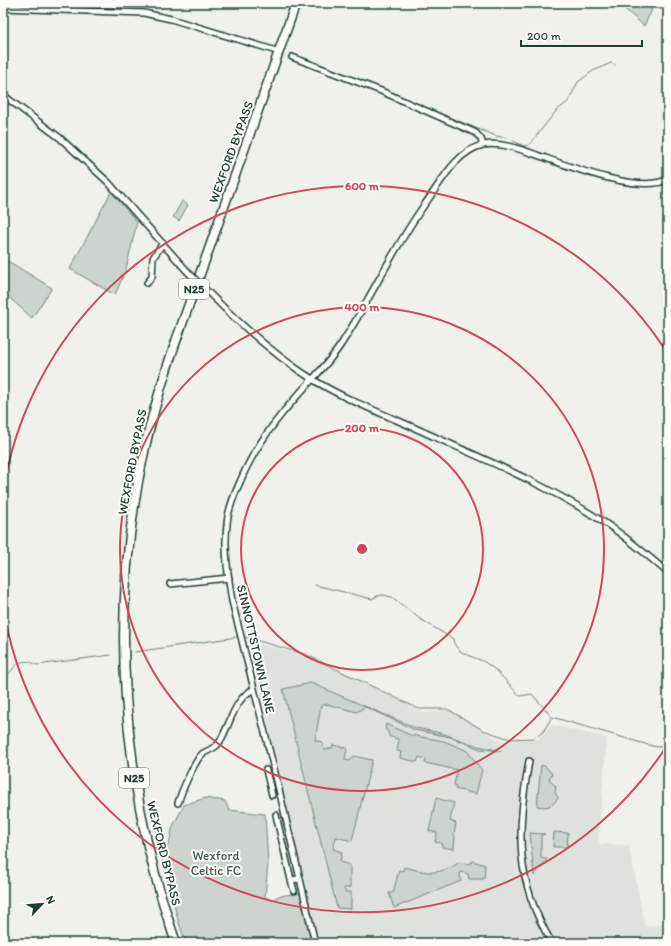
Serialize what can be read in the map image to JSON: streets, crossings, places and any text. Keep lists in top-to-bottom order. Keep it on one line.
{"streets":{"highway":["WEXFORD BYPASS","N25"],"street":["SINNOTTSTOWN LANE"]},"parks":["Wexford Celtic FC"],"scale_bar":"200 m","north":"top right","rings":["600 m","400 m","200 m"]}
